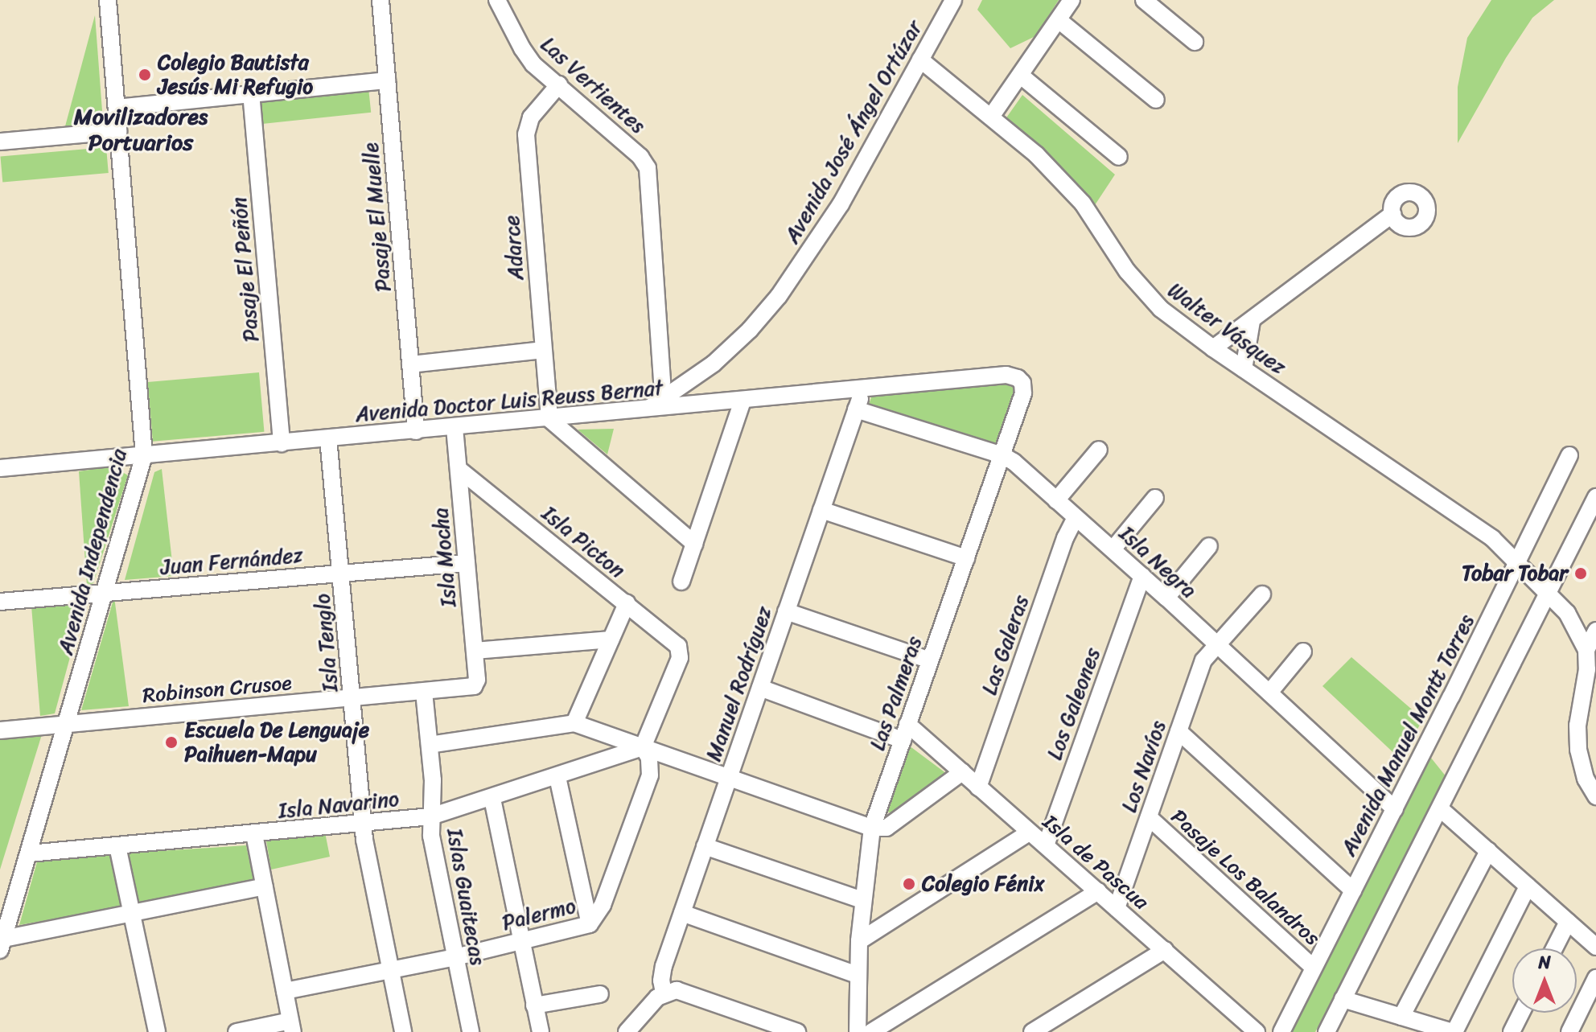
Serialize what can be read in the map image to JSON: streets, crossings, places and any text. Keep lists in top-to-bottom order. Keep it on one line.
{"streets":{"street":["Las Vertientes","Avenida José Ángel Ortúzar","Pasaje El Muelle","Adarce","Pasaje El Peñón","Walter Vásquez","Avenida Doctor Luis Reuss Bernat","Isla Picton","Avenida Independencia","Isla Mocha","Juan Fernández","Isla Negra","Isla Tenglo","Las Galeras","Manuel Rodríguez","Robinson Crusoe","Las Palmeras","Los Galeones","Avenida Manuel Montt Torres","Los Navíos","Isla Navarino","Isla de Pascua","Pasaje Los Balandros","Islas Guaitecas","Palermo"]},"crossings":[["Las Vertientes","Adarce"],["Avenida José Ángel Ortúzar","Walter Vásquez"],["Avenida José Ángel Ortúzar","Avenida Doctor Luis Reuss Bernat"],["Pasaje El Muelle","Avenida Doctor Luis Reuss Bernat"],["Adarce","Avenida Doctor Luis Reuss Bernat"],["Pasaje El Peñón","Avenida Doctor Luis Reuss Bernat"],["Walter Vásquez","Avenida Manuel Montt Torres"],["Avenida Doctor Luis Reuss Bernat","Avenida Independencia"],["Avenida Doctor Luis Reuss Bernat","Isla Mocha"],["Avenida Doctor Luis Reuss Bernat","Isla Tenglo"],["Avenida Doctor Luis Reuss Bernat","Manuel Rodríguez"],["Avenida Doctor Luis Reuss Bernat","Las Palmeras"],["Isla Picton","Isla Mocha"],["Isla Picton","Isla Navarino"],["Isla Picton","Palermo"],["Avenida Independencia","Juan Fernández"],["Avenida Independencia","Robinson Crusoe"],["Avenida Independencia","Isla Navarino"],["Isla Mocha","Juan Fernández"],["Isla Mocha","Robinson Crusoe"],["Juan Fernández","Isla Tenglo"],["Isla Negra","Las Galeras"],["Isla Negra","Manuel Rodríguez"],["Isla Negra","Las Palmeras"],["Isla Negra","Los Galeones"],["Isla Negra","Avenida Manuel Montt Torres"],["Isla Negra","Los Navíos"],["Isla Tenglo","Robinson Crusoe"],["Isla Tenglo","Isla Navarino"],["Isla Tenglo","Palermo"],["Las Galeras","Isla de Pascua"],["Manuel Rodríguez","Isla de Pascua"],["Robinson Crusoe","Islas Guaitecas"],["Las Palmeras","Isla de Pascua"],["Los Galeones","Isla de Pascua"],["Avenida Manuel Montt Torres","Pasaje Los Balandros"],["Los Navíos","Isla de Pascua"],["Los Navíos","Pasaje Los Balandros"],["Isla Navarino","Islas Guaitecas"],["Isla Navarino","Palermo"],["Islas Guaitecas","Palermo"]],"districts":["Movilizadores Portuarios"],"places":["Colegio Bautista Jesús Mi Refugio","Tobar Tobar","Escuela De Lenguaje Paihuen-Mapu","Colegio Fénix"],"north":"top"}
